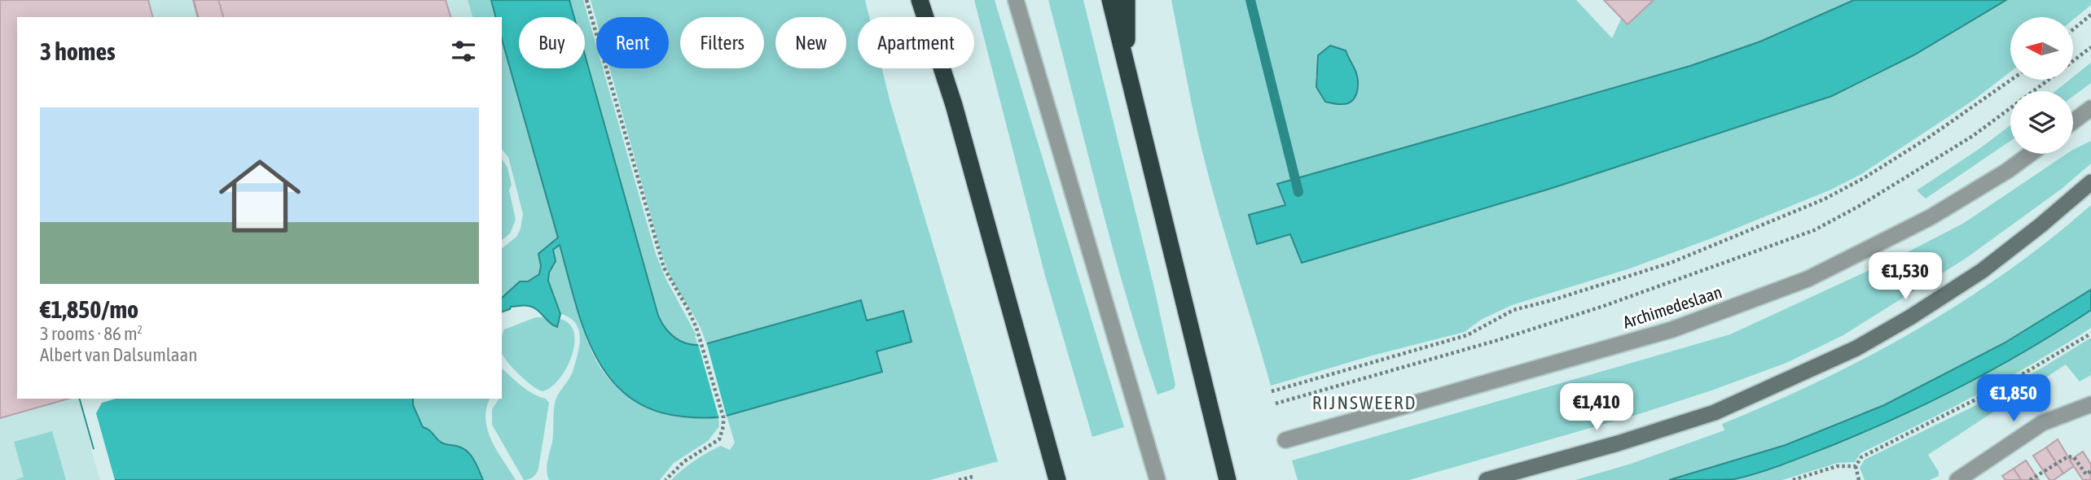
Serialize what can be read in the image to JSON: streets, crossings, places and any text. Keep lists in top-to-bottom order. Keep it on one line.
{"streets":{"street":["Archimedeslaan"]},"districts":["RIJNSWEERD"],"north":"left","page":{"chip":["Buy","Rent","Filters","New","Apartment"],"heading":"3 homes","list":[{"name":"€1,850/mo","note":"3 rooms · 86 m² · Albert van Dalsumlaan"}],"price":["€1,530","€1,850","€1,410"]}}
